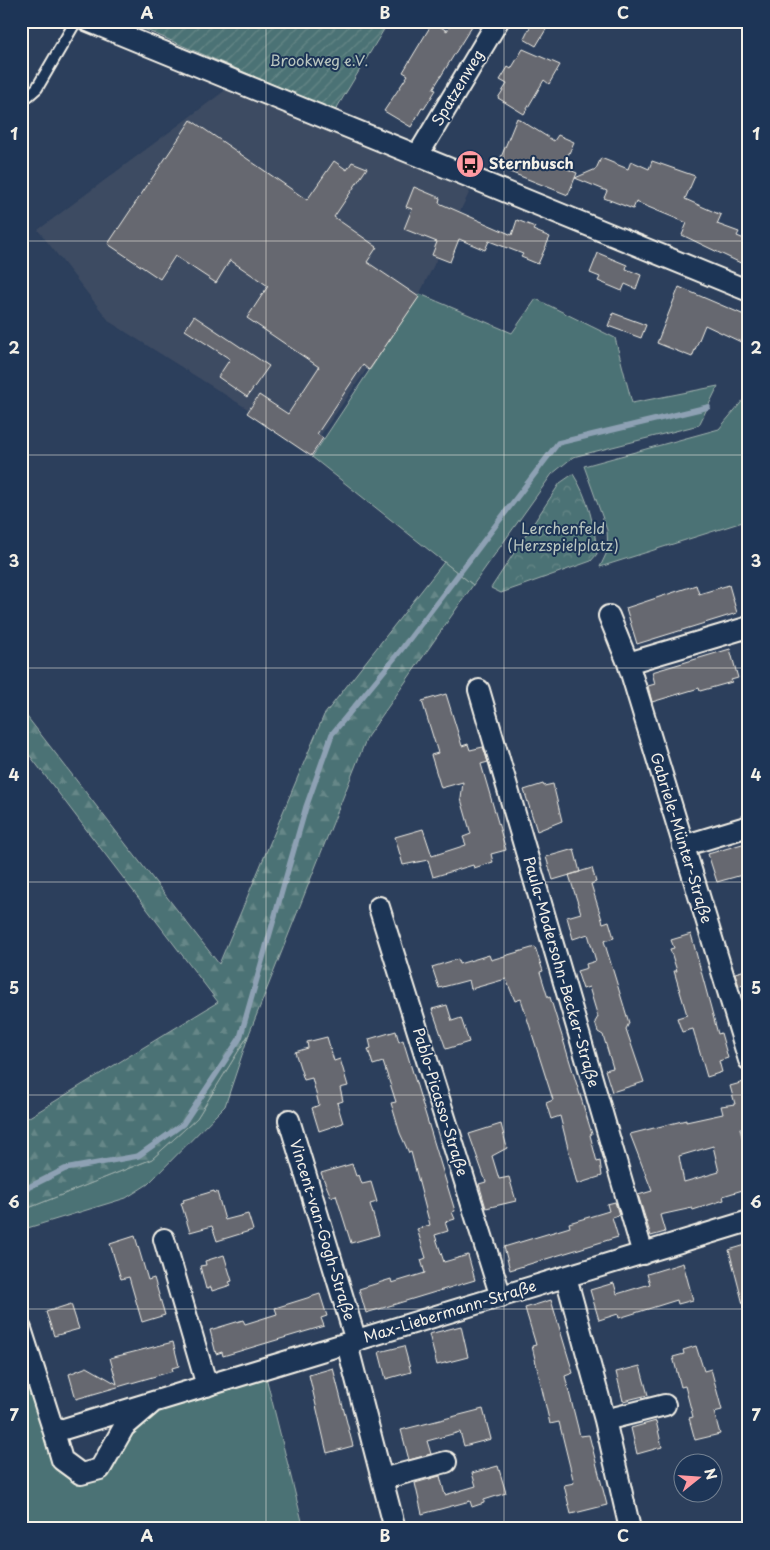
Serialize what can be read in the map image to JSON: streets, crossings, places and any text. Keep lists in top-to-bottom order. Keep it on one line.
{"streets":{"street":["Spatzenweg","Gabriele-Münter-Straße","Paula-Modersohn-Becker-Straße","Pablo-Picasso-Straße","Vincent-van-Gogh-Straße","Max-Liebermann-Straße"]},"crossings":[["Paula-Modersohn-Becker-Straße","Max-Liebermann-Straße"],["Pablo-Picasso-Straße","Max-Liebermann-Straße"],["Vincent-van-Gogh-Straße","Max-Liebermann-Straße"]],"parks":["Brookweg e.V.","Lerchenfeld (Herzspielplatz)"],"places":{"bus stop":["Sternbusch"]},"north":"right","grid":{"columns":["A","B","C"],"rows":["1","2","3","4","5","6","7"]}}
